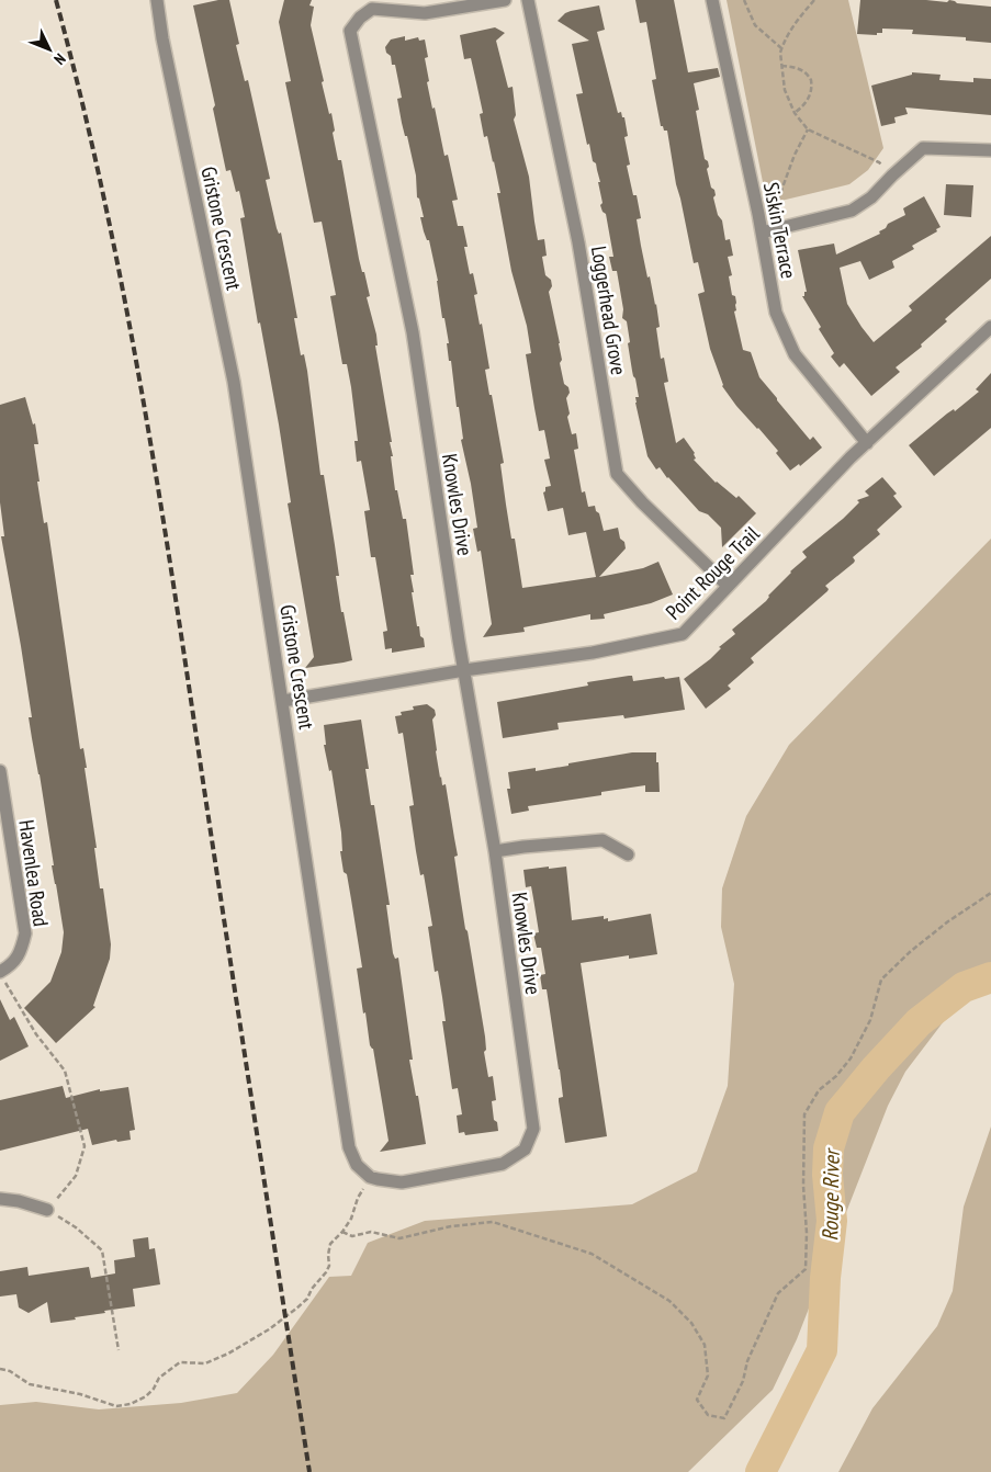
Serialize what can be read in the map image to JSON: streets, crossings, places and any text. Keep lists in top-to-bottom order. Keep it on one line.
{"streets":{"street":["Gristone Crescent","Siskin Terrace","Loggerhead Grove","Knowles Drive","Point Rouge Trail","Havenlea Road"]},"crossings":[["Gristone Crescent","Knowles Drive"],["Gristone Crescent","Point Rouge Trail"],["Siskin Terrace","Point Rouge Trail"],["Loggerhead Grove","Point Rouge Trail"],["Knowles Drive","Point Rouge Trail"]],"water":["Rouge River"],"north":"bottom right"}
